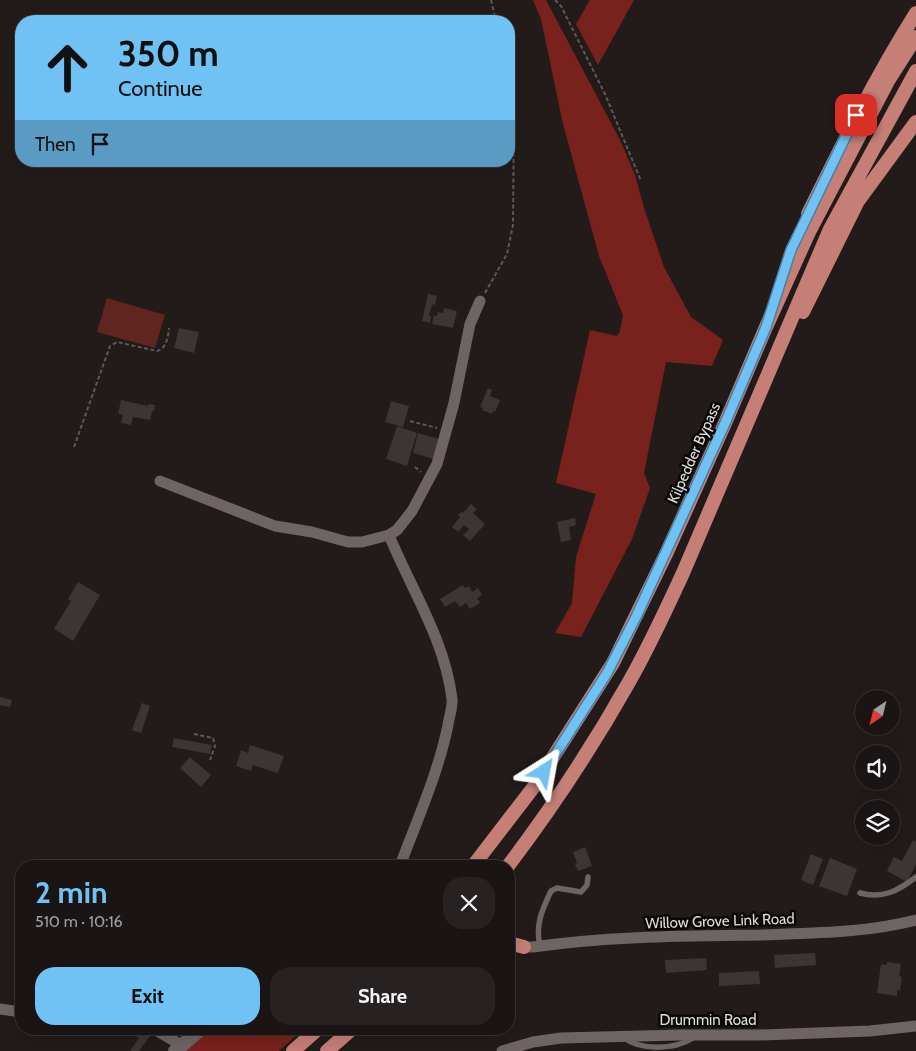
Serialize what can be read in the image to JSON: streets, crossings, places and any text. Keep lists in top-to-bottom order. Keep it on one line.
{"streets":{"highway":["Kilpedder Bypass"],"street":["Willow Grove Link Road","Drummin Road"]},"north":"bottom left","page":{"turn":["350 m","Continue"],"then":"Then","heading":["2 min","510 m · 10:16"],"buttons":["Exit","Share"]}}
